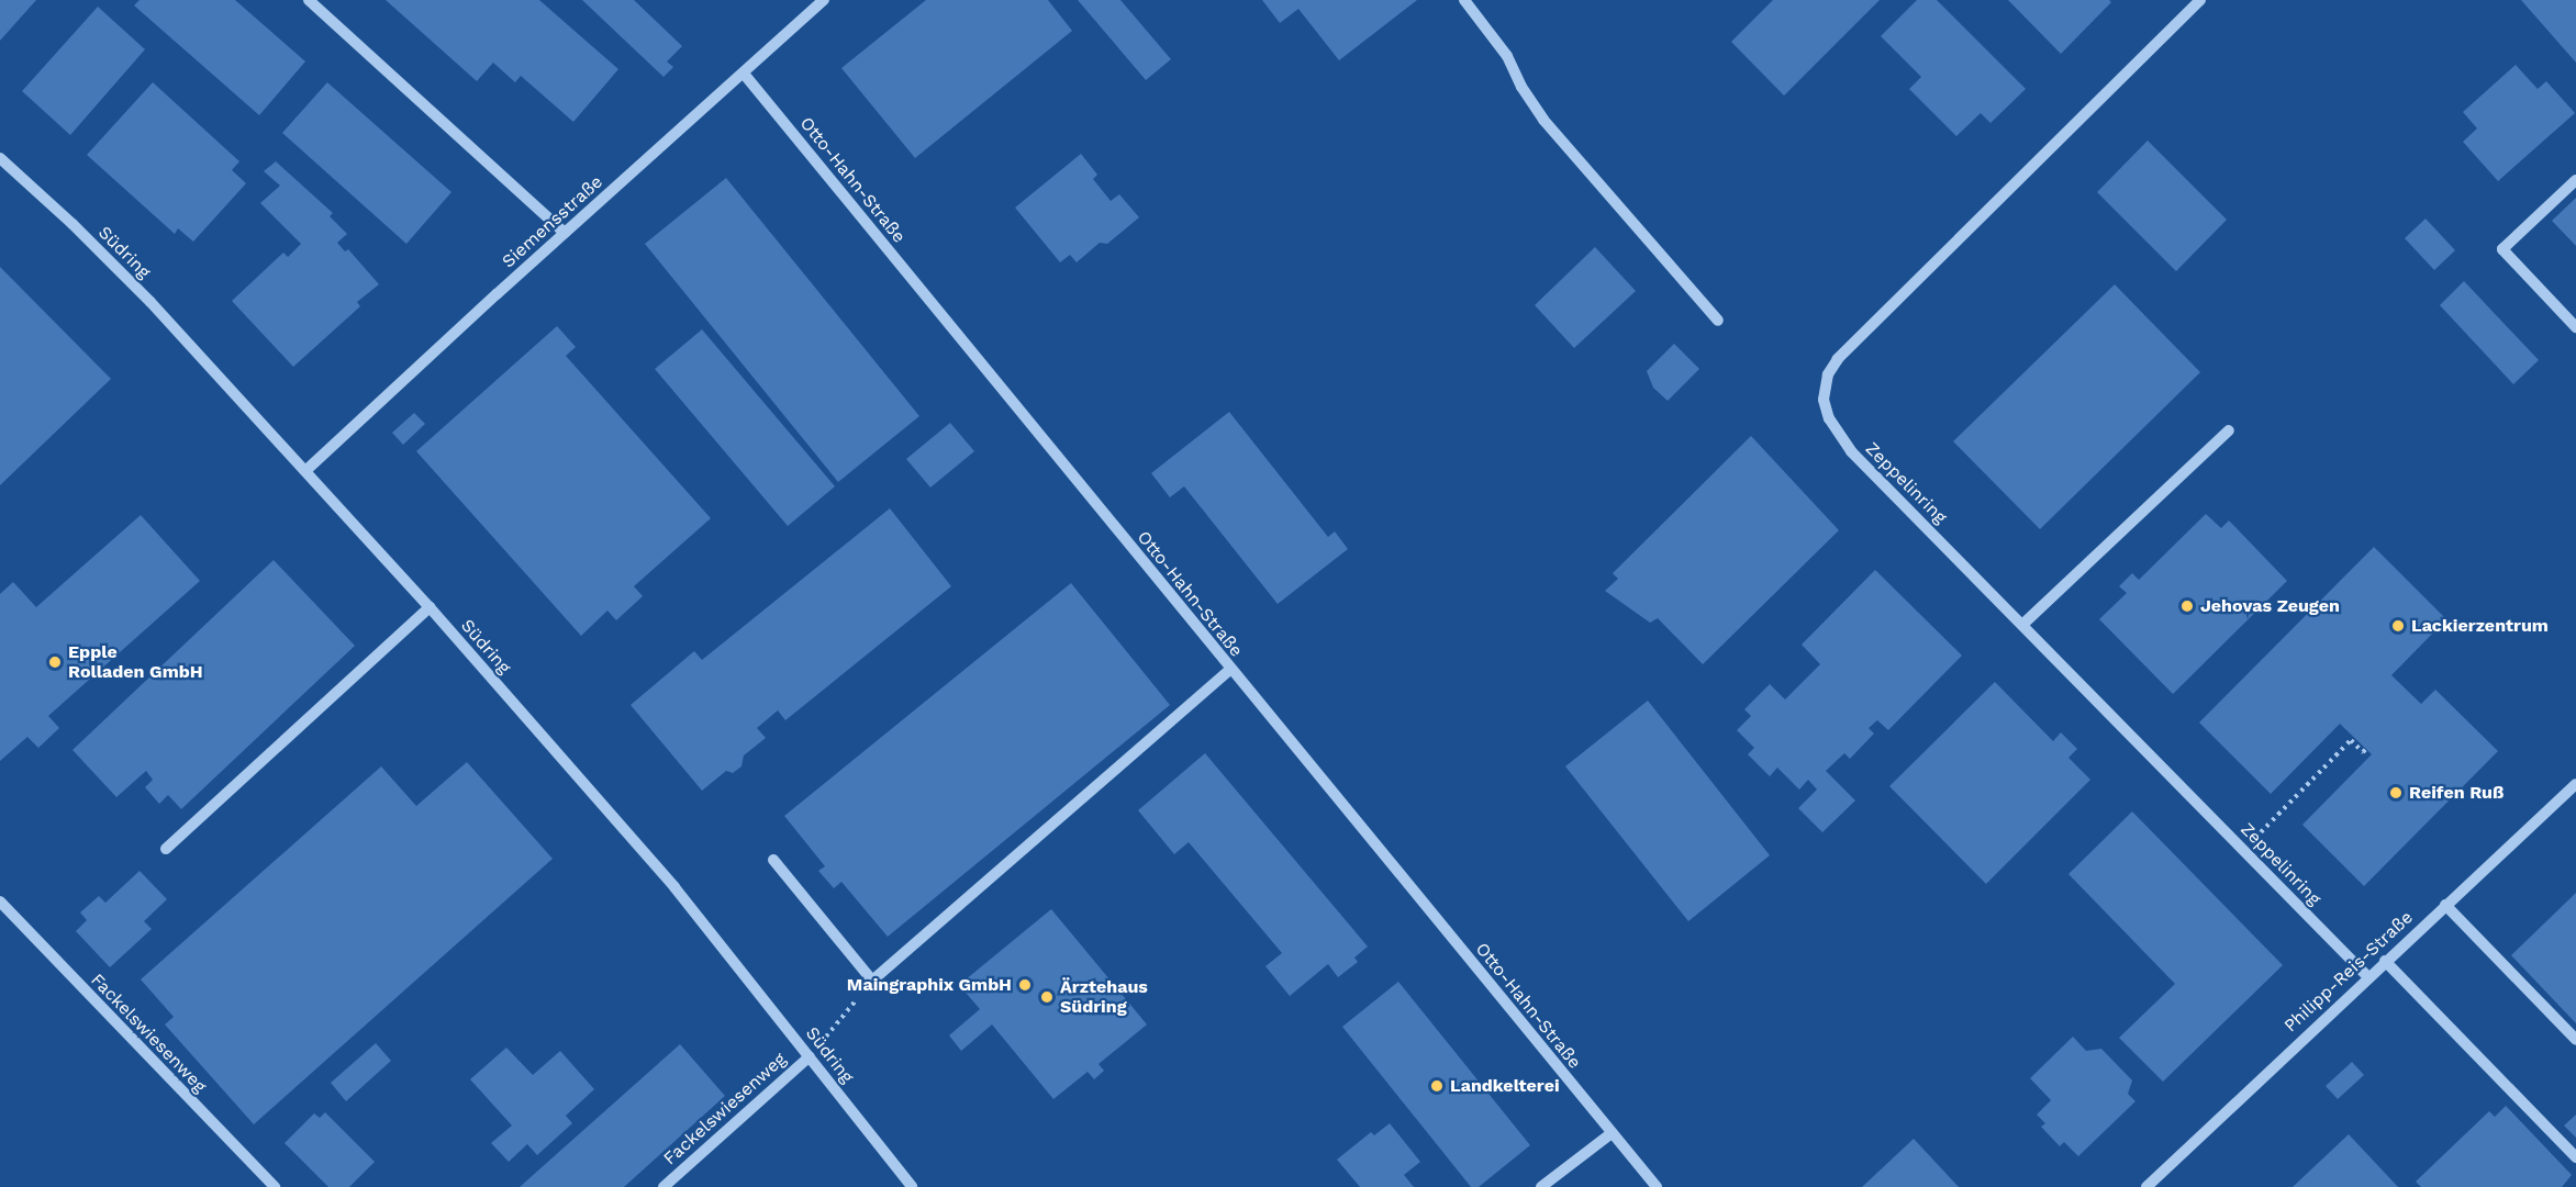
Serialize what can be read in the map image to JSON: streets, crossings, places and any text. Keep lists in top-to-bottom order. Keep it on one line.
{"streets":{"street":["Otto-Hahn-Straße","Siemensstraße","Südring","Zeppelinring","Philipp-Reis-Straße","Fackelswiesenweg"]},"crossings":[["Otto-Hahn-Straße","Siemensstraße"],["Siemensstraße","Südring"],["Südring","Fackelswiesenweg"],["Zeppelinring","Philipp-Reis-Straße"]],"places":["Jehovas Zeugen","Lackierzentrum","Epple Rolladen GmbH","Reifen Ruß","Maingraphix GmbH","Ärztehaus Südring","Landkelterei"]}
